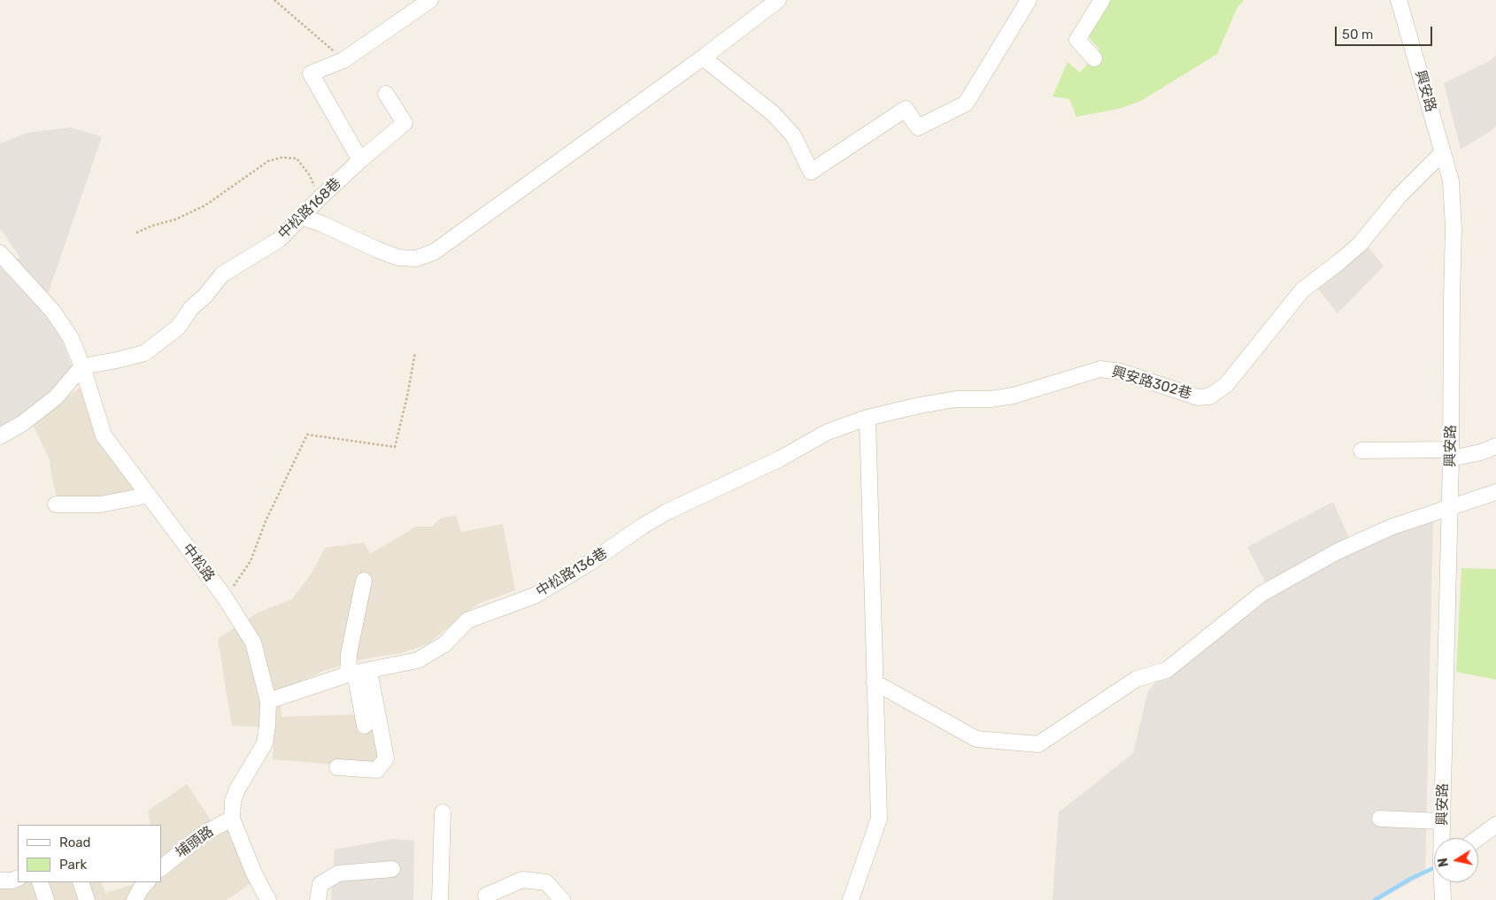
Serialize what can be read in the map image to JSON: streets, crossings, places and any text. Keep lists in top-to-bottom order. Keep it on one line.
{"streets":{"street":["興安路","中松路168巷","興安路302巷","中松路","中松路136巷","埔頭路"]},"crossings":[["興安路","興安路302巷"],["中松路168巷","中松路"],["興安路302巷","中松路136巷"],["中松路","中松路136巷"],["中松路","埔頭路"]],"legend":["Road","Park"],"scale_bar":"50 m","north":"left"}
